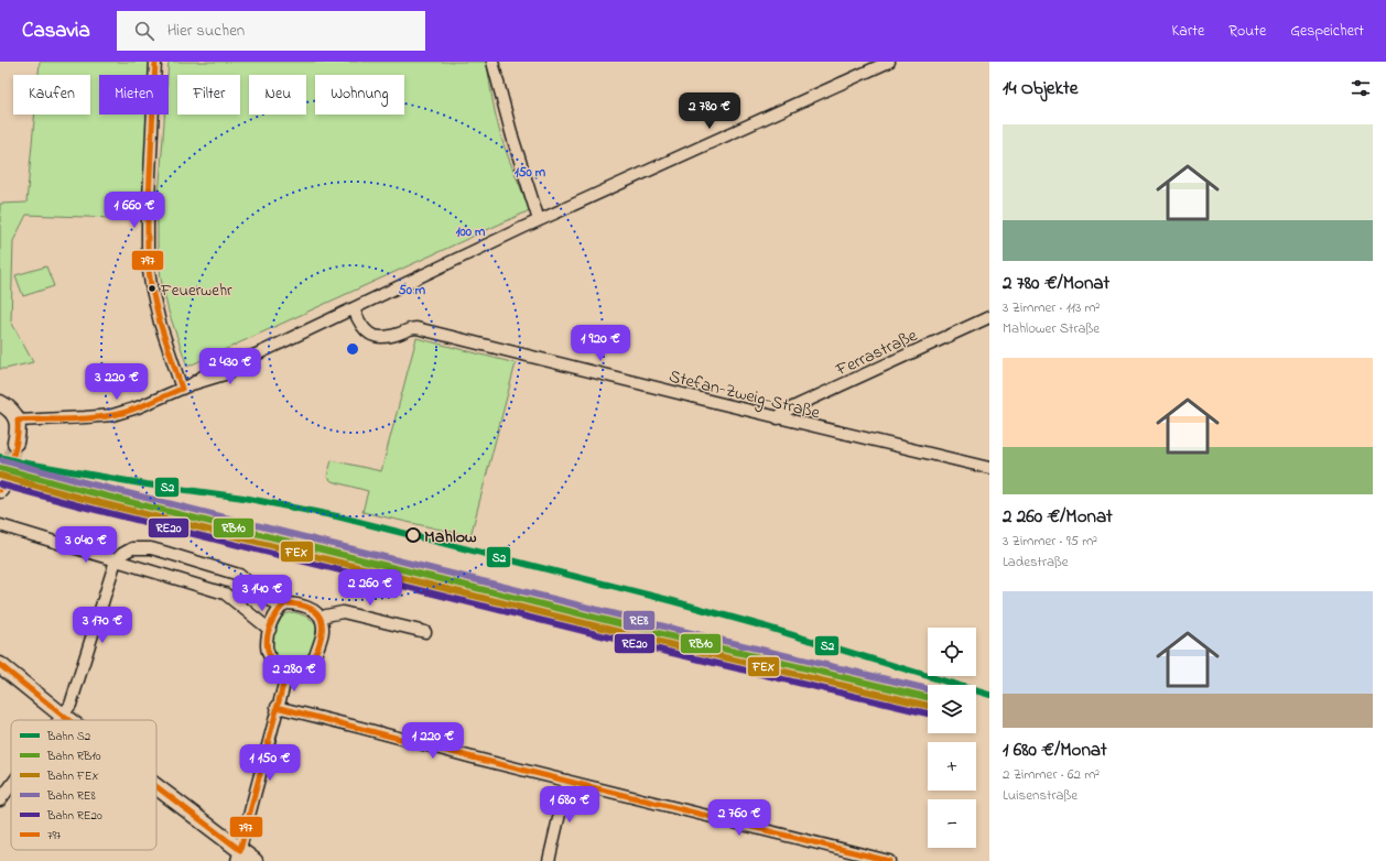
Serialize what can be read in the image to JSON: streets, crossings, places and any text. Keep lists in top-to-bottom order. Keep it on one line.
{"streets":{"street":["Ferrastraße","Stefan-Zweig-Straße"]},"crossings":[["Ferrastraße","Stefan-Zweig-Straße"]],"places":["Feuerwehr","Mahlow"],"lines":["transit line 797","rail line S2","rail line RE8","rail line RB10","rail line FEX","rail line RE20"],"legend":["Bahn S2","Bahn RB10","Bahn FEX","Bahn RE8","Bahn RE20","797"],"page":{"header":"Casavia","search":"Hier suchen","nav":["Karte","Route","Gespeichert"],"heading":"14 Objekte","chip":["Kaufen","Mieten","Filter","Neu","Wohnung"],"price":["2 780 €","1 660 €","1 920 €","2 430 €","3 220 €","3 040 €","2 260 €","3 140 €","3 170 €","2 280 €","1 220 €","1 150 €","1 680 €","2 760 €"],"list":[{"name":"2 780 €/Monat","note":"3 Zimmer · 113 m² · Mahlower Straße"},{"name":"2 260 €/Monat","note":"3 Zimmer · 95 m² · Ladestraße"},{"name":"1 680 €/Monat","note":"2 Zimmer · 62 m² · Luisenstraße"}],"map_buttons":["+","−"]},"rings":["150 m","100 m","50 m"]}
